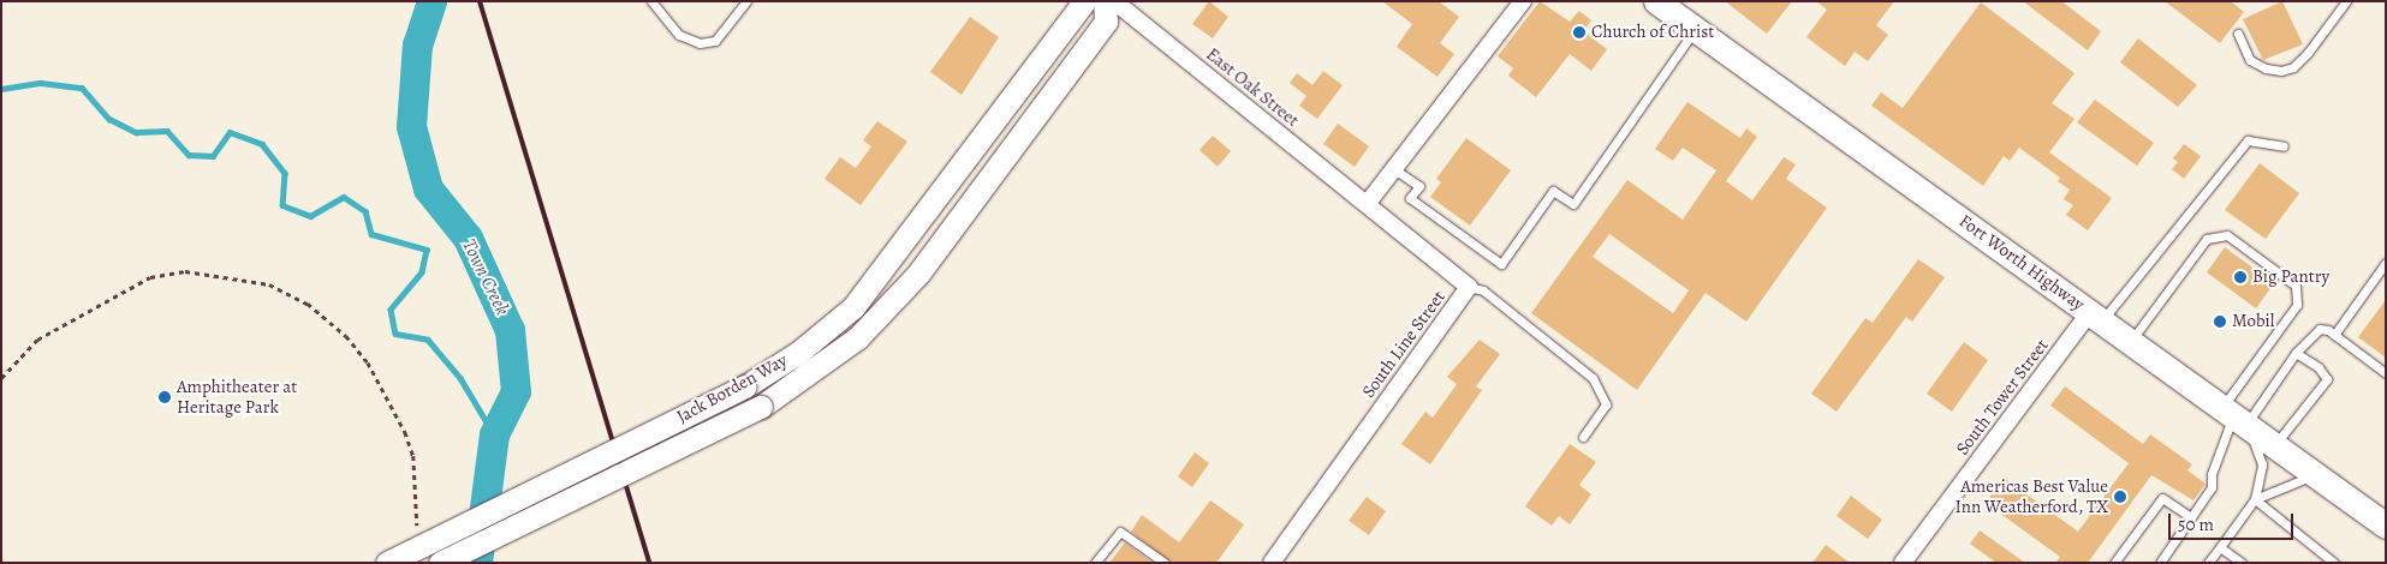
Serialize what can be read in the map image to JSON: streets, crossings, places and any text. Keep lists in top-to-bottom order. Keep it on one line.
{"streets":{"main road":["Fort Worth Highway","Jack Borden Way"],"street":["East Oak Street","South Line Street","South Tower Street"]},"crossings":[["East Oak Street","South Line Street"],["Fort Worth Highway","South Tower Street"]],"water":["Town Creek"],"places":["Church of Christ","Big Pantry","Mobil","Amphitheater at Heritage Park","Americas Best Value Inn Weatherford, TX"],"scale_bar":"50 m"}
